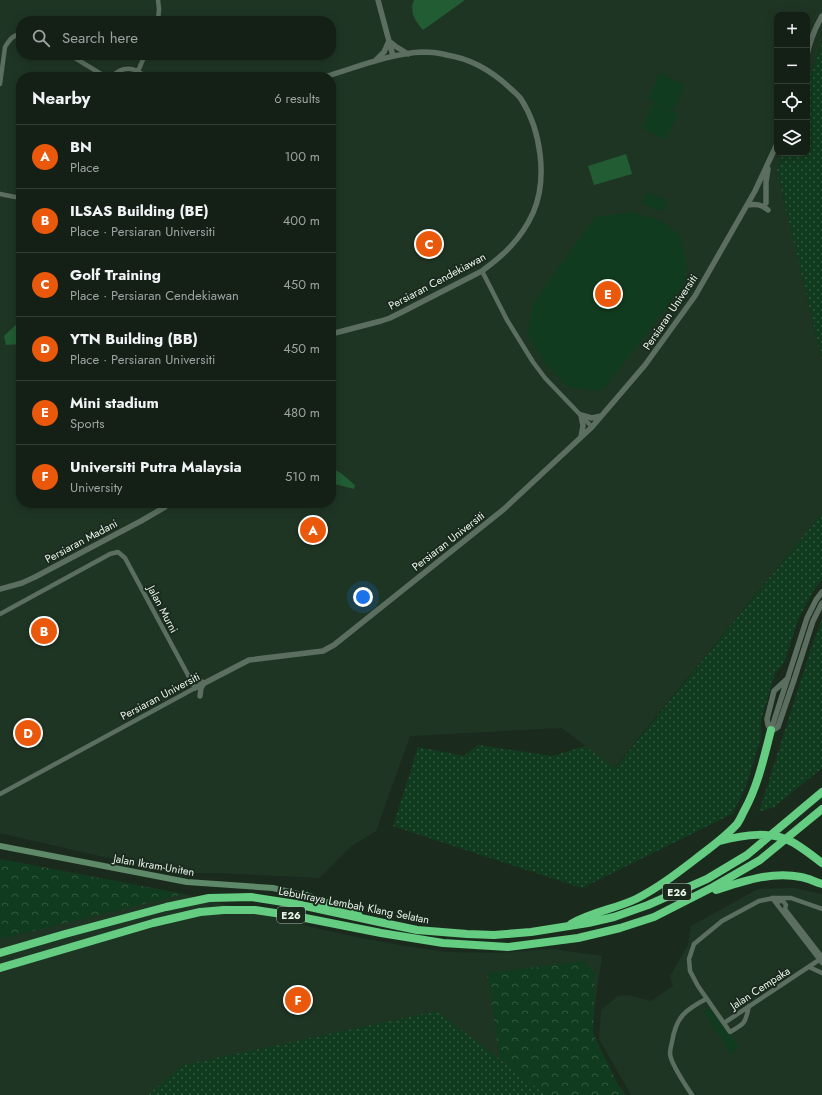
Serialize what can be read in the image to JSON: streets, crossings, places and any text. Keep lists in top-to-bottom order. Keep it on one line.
{"streets":{"highway":["E26","Lebuhraya Lembah Klang Selatan"],"main road":["Jalan Ikram-Uniten"],"street":["Persiaran Cendekiawan","Persiaran Universiti","Persiaran Madani","Jalan Murni","Jalan Cempaka"]},"crossings":[["Persiaran Universiti","Jalan Murni"]],"page":{"map_buttons":["+","−"],"search":"Search here","heading":["Nearby","6 results"],"list":[{"mark":"A","name":"BN","note":"Place","value":"100 m"},{"mark":"B","name":"ILSAS Building (BE)","note":"Place · Persiaran Universiti","value":"400 m"},{"mark":"C","name":"Golf Training","note":"Place · Persiaran Cendekiawan","value":"450 m"},{"mark":"D","name":"YTN Building (BB)","note":"Place · Persiaran Universiti","value":"450 m"},{"mark":"E","name":"Mini stadium","note":"Sports","value":"480 m"},{"mark":"F","name":"Universiti Putra Malaysia","note":"University","value":"510 m"}],"pins":["C","E","A","B","D","F"]}}
